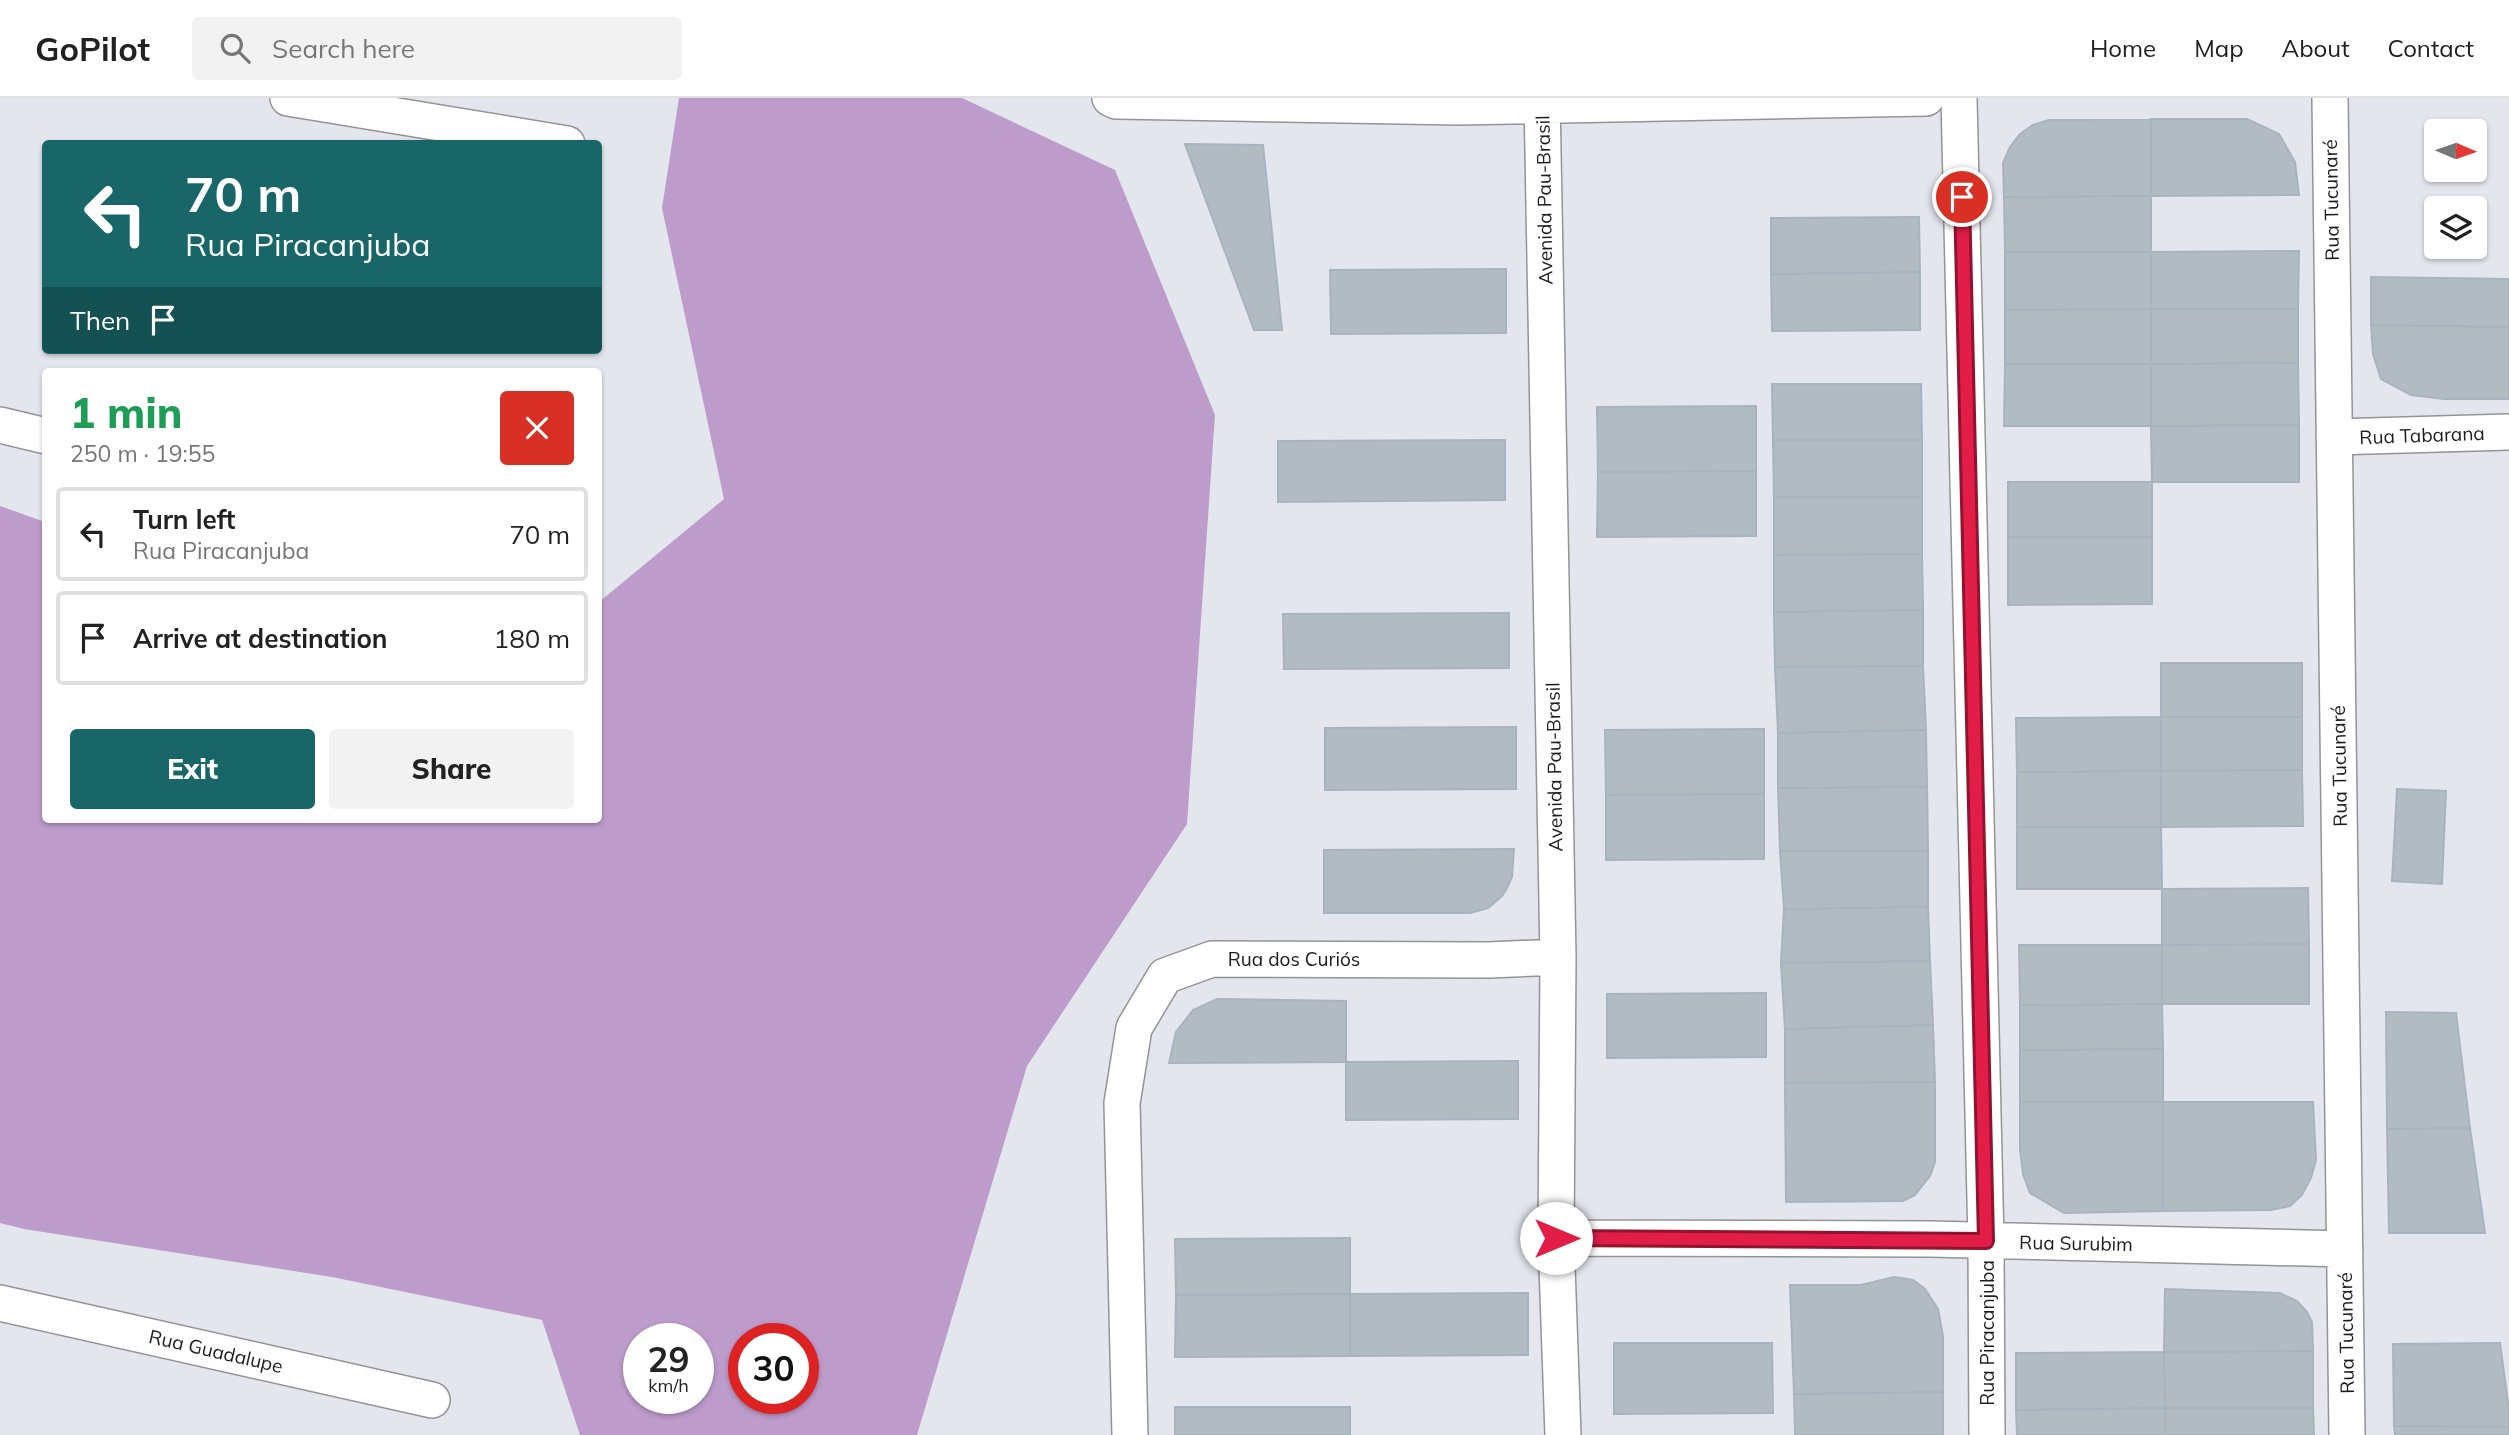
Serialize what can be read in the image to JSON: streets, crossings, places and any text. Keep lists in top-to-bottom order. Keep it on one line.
{"streets":{"street":["Avenida Pau-Brasil","Rua Tucunaré","Rua Tabarana","Rua dos Curiós","Rua Surubim","Rua Piracanjuba","Rua Guadalupe"]},"crossings":[["Avenida Pau-Brasil","Rua dos Curiós"],["Avenida Pau-Brasil","Rua Surubim"],["Rua Tucunaré","Rua Tabarana"],["Rua Tucunaré","Rua Surubim"],["Rua Surubim","Rua Piracanjuba"]],"north":"right","page":{"header":"GoPilot","search":"Search here","nav":["Home","Map","About","Contact"],"turn":["70 m","Rua Piracanjuba"],"then":"Then","heading":["1 min","250 m · 19:55"],"list":[{"name":"Turn left","note":"Rua Piracanjuba","value":"70 m"},{"name":"Arrive at destination","value":"180 m"}],"buttons":["Exit","Share"],"speed":"29 km/h","limit":"30"}}
